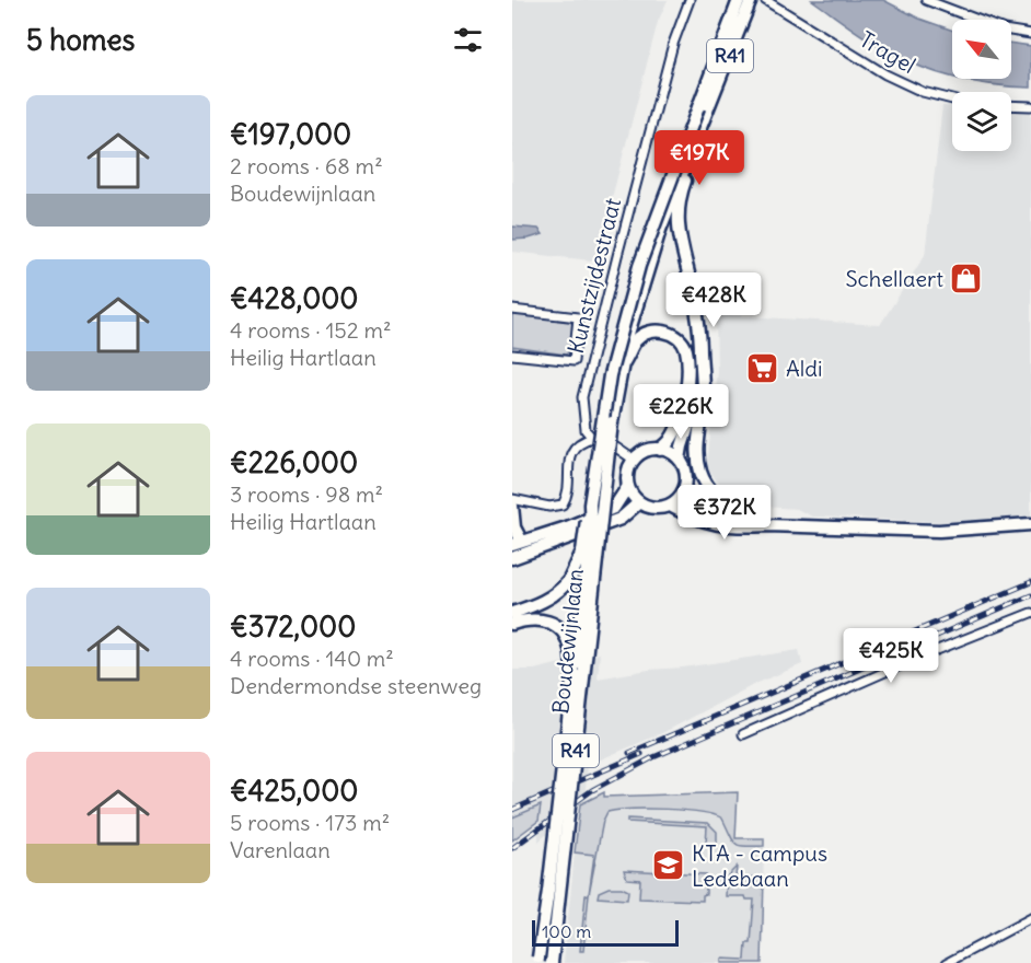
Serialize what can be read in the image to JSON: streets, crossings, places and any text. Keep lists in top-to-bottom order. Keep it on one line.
{"streets":{"main road":["R41","Boudewijnlaan"],"street":["Tragel","Kunstzijdestraat"]},"crossings":[["R41","Boudewijnlaan"]],"places":{"shop":["Schellaert"],"supermarket":["Aldi"],"school or university":["KTA - campus Ledebaan"]},"scale_bar":"100 m","north":"top left","page":{"heading":"5 homes","list":[{"name":"€197,000","note":"2 rooms · 68 m² · Boudewijnlaan"},{"name":"€428,000","note":"4 rooms · 152 m² · Heilig Hartlaan"},{"name":"€226,000","note":"3 rooms · 98 m² · Heilig Hartlaan"},{"name":"€372,000","note":"4 rooms · 140 m² · Dendermondse steenweg"},{"name":"€425,000","note":"5 rooms · 173 m² · Varenlaan"}],"price":["€197K","€428K","€226K","€372K","€425K"],"scale":"100 m"}}
